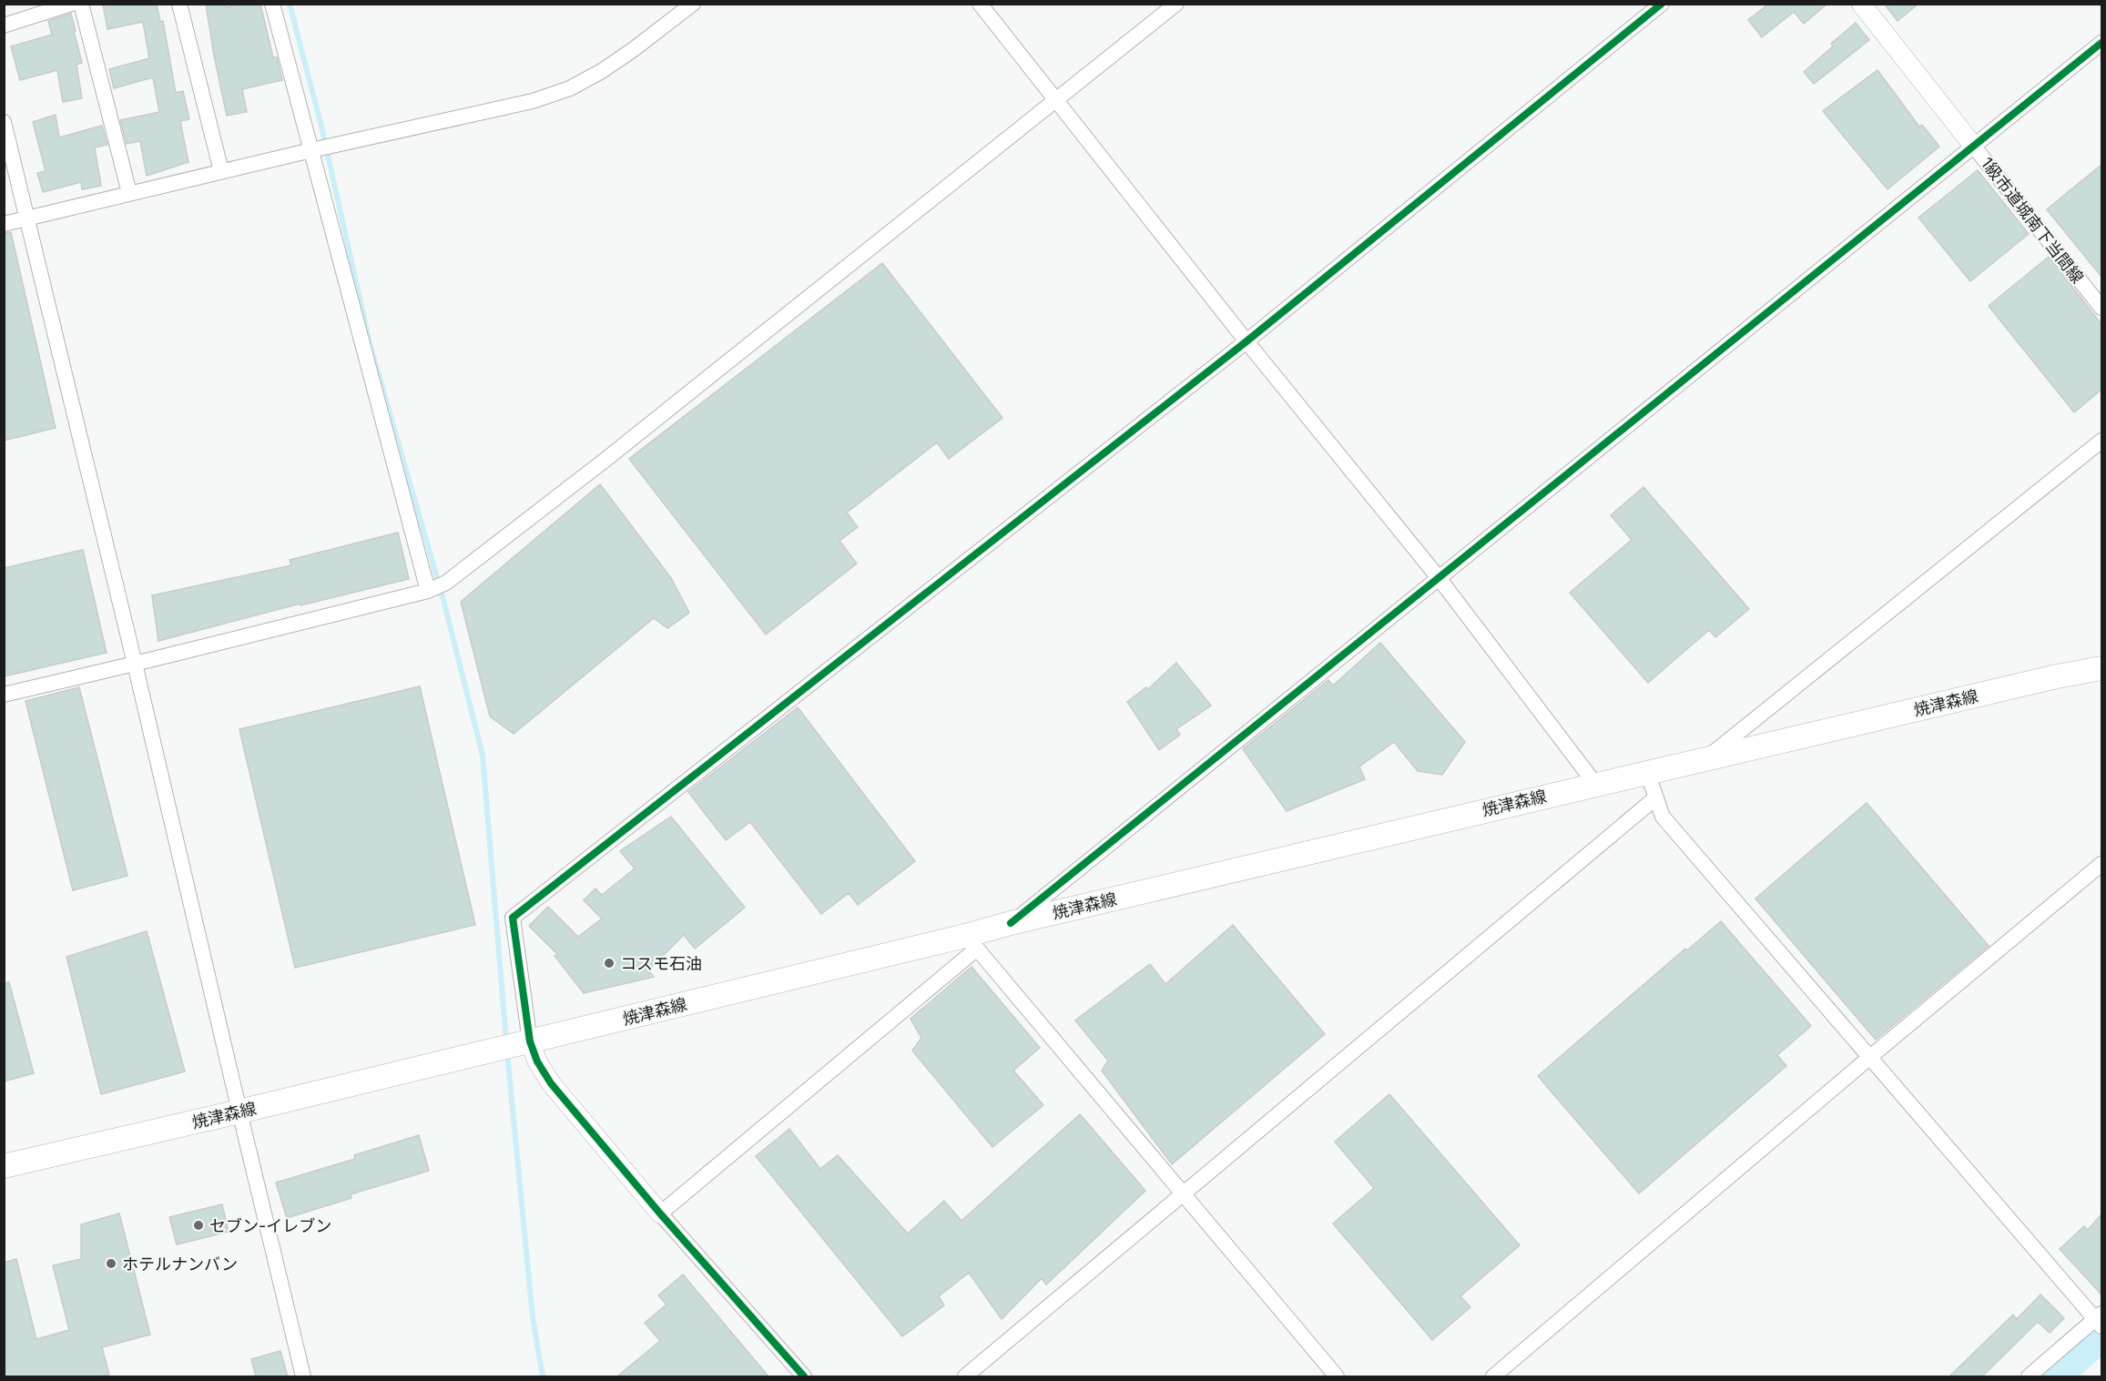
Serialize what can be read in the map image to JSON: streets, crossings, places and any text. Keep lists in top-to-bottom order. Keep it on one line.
{"streets":{"main road":["焼津森線"],"street":["1級市道城南下当間線"]},"places":["コスモ石油","セブン-イレブン","ホテルナンバン"]}
